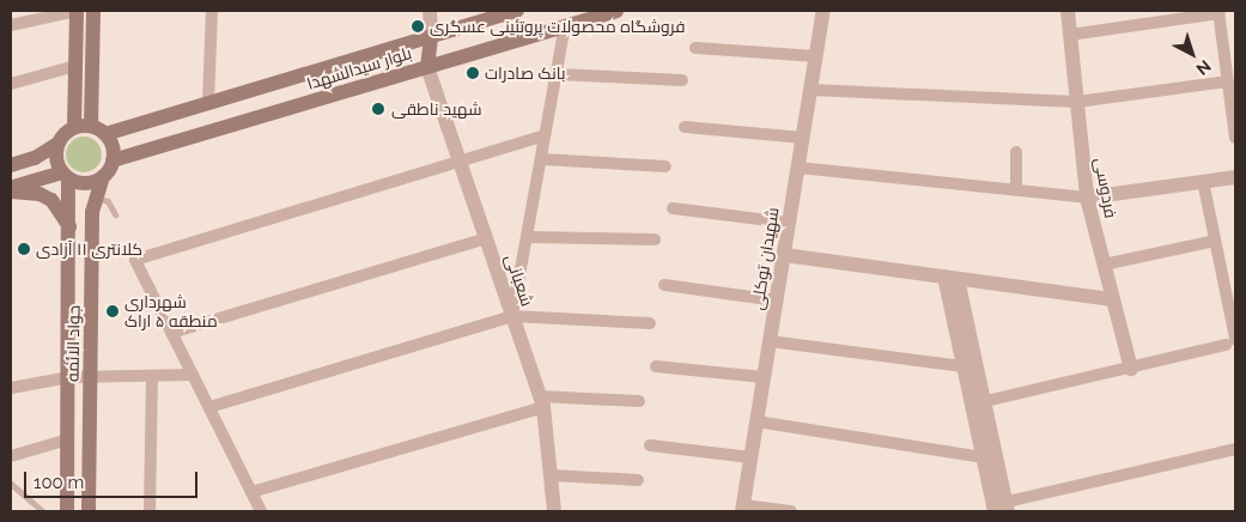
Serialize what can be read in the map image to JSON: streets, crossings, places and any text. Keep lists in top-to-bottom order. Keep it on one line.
{"streets":{"main road":["بلوار سیدالشهدا","جواد الائمه"],"street":["فردوسی","شهیدان توکلی","شعبانی"]},"crossings":[["بلوار سیدالشهدا","شعبانی"],["بلوار سیدالشهدا","جواد الائمه"]],"places":["فروشگاه محصولات پروتئینی عسگری","بانک صادرات","شهید ناطقی","کلانتری ۱۱ آزادی","شهرداری منطقه ۵ اراک"],"scale_bar":"100 m","north":"bottom right"}
